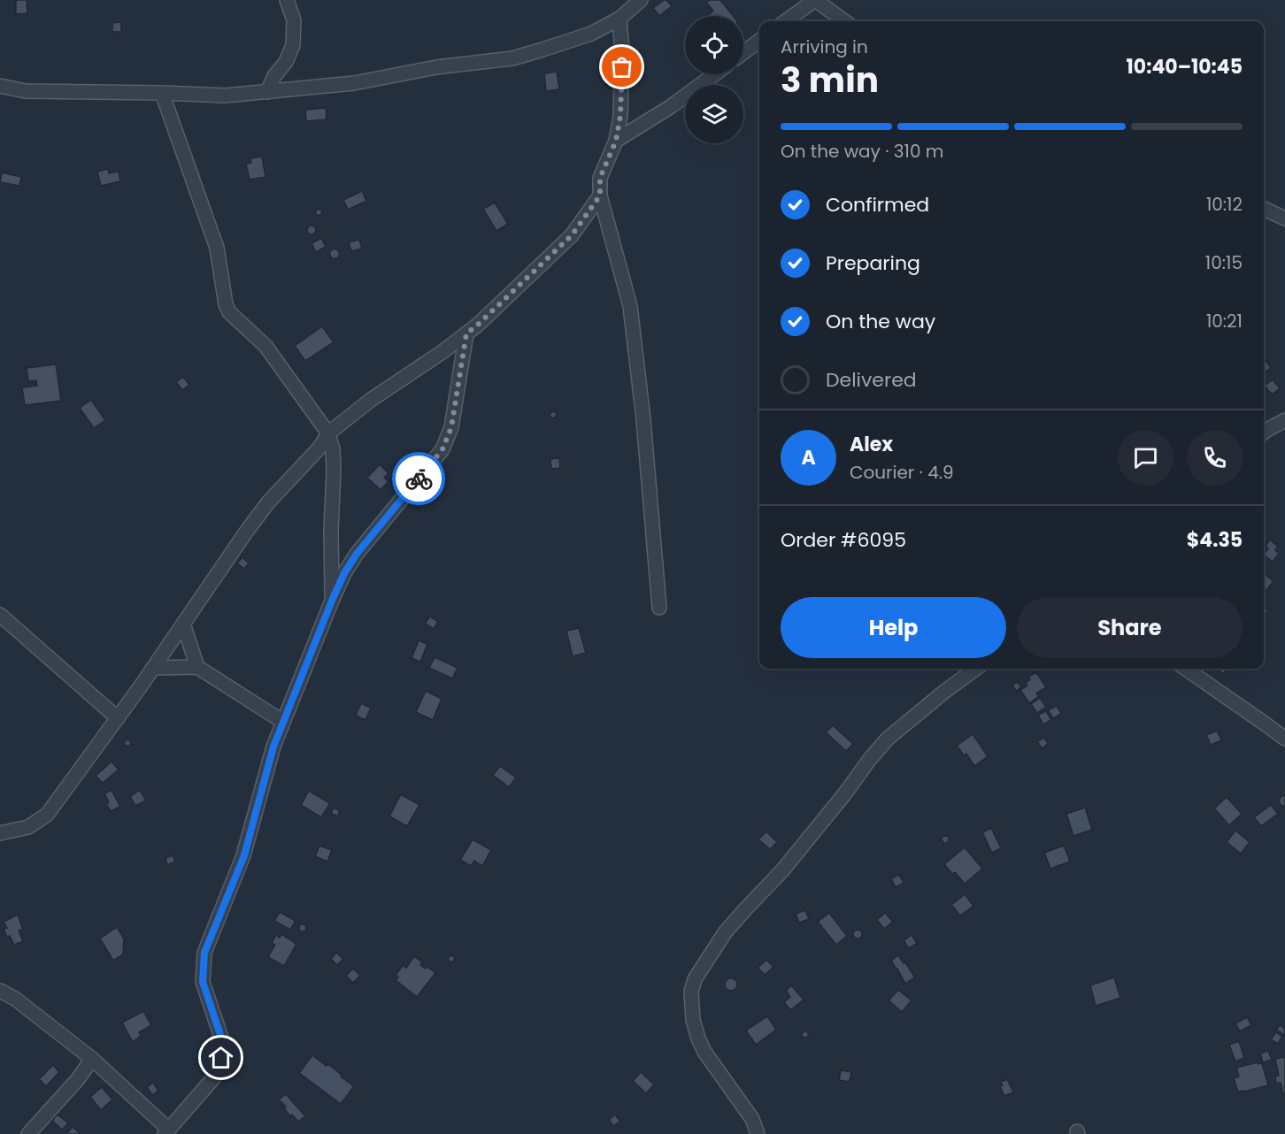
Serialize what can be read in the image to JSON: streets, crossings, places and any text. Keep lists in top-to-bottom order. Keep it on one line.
{"page":{"heading":["3 min","Arriving in","10:40–10:45"],"panel":["Alex","Courier · 4.9","Order #6095","$4.35"],"bar":"On the way · 310 m","list":[["Confirmed","10:12"],["Preparing","10:15"],["On the way","10:21"],"Delivered"],"round":"A","buttons":["Help","Share"]}}
